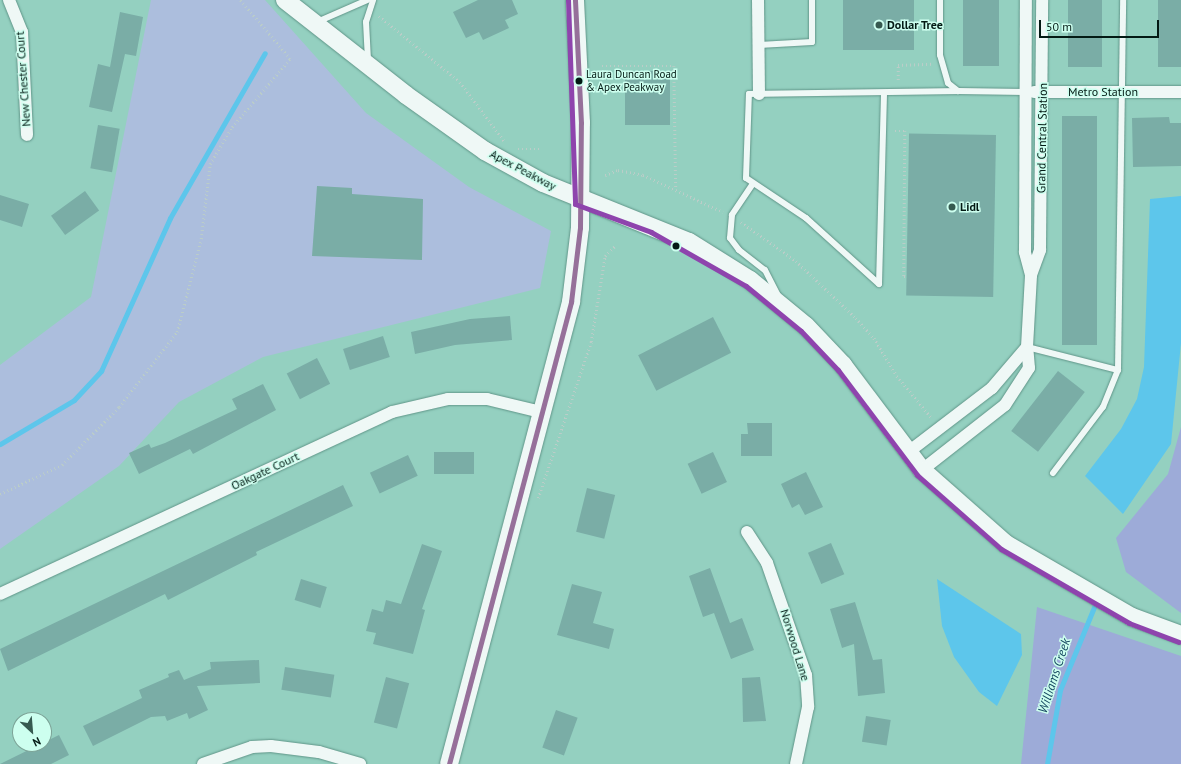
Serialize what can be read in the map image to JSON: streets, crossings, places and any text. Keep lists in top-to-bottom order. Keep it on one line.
{"streets":{"main road":["Apex Peakway"],"street":["New Chester Court","Metro Station","Grand Central Station","Oakgate Court","Norwood Lane"]},"crossings":[["Metro Station","Grand Central Station"],["Grand Central Station","Apex Peakway"]],"water":["Williams Creek"],"places":["Dollar Tree","Laura Duncan Road & Apex Peakway","Lidl"],"scale_bar":"50 m","north":"bottom right"}
